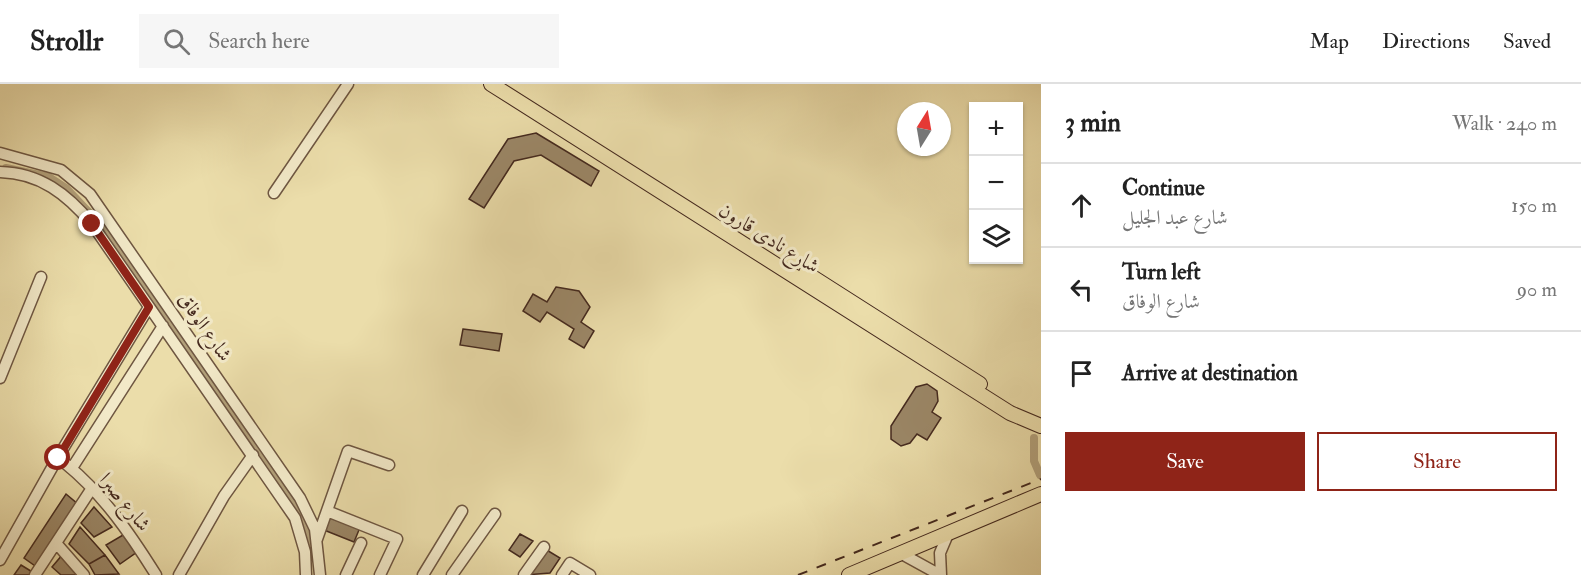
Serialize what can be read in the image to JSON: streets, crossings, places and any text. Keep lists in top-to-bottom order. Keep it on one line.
{"streets":{"main road":["شارع نادى قارون"],"street":["شارع الوفاق","شارع صبرا"]},"north":"top","page":{"header":"Strollr","search":"Search here","nav":["Map","Directions","Saved"],"heading":["3 min","Walk · 240 m"],"map_buttons":["+","−"],"list":[["Continue","شارع عبد الجليل","150 m"],["Turn left","شارع الوفاق","90 m"],"Arrive at destination"],"buttons":["Save","Share"]}}
